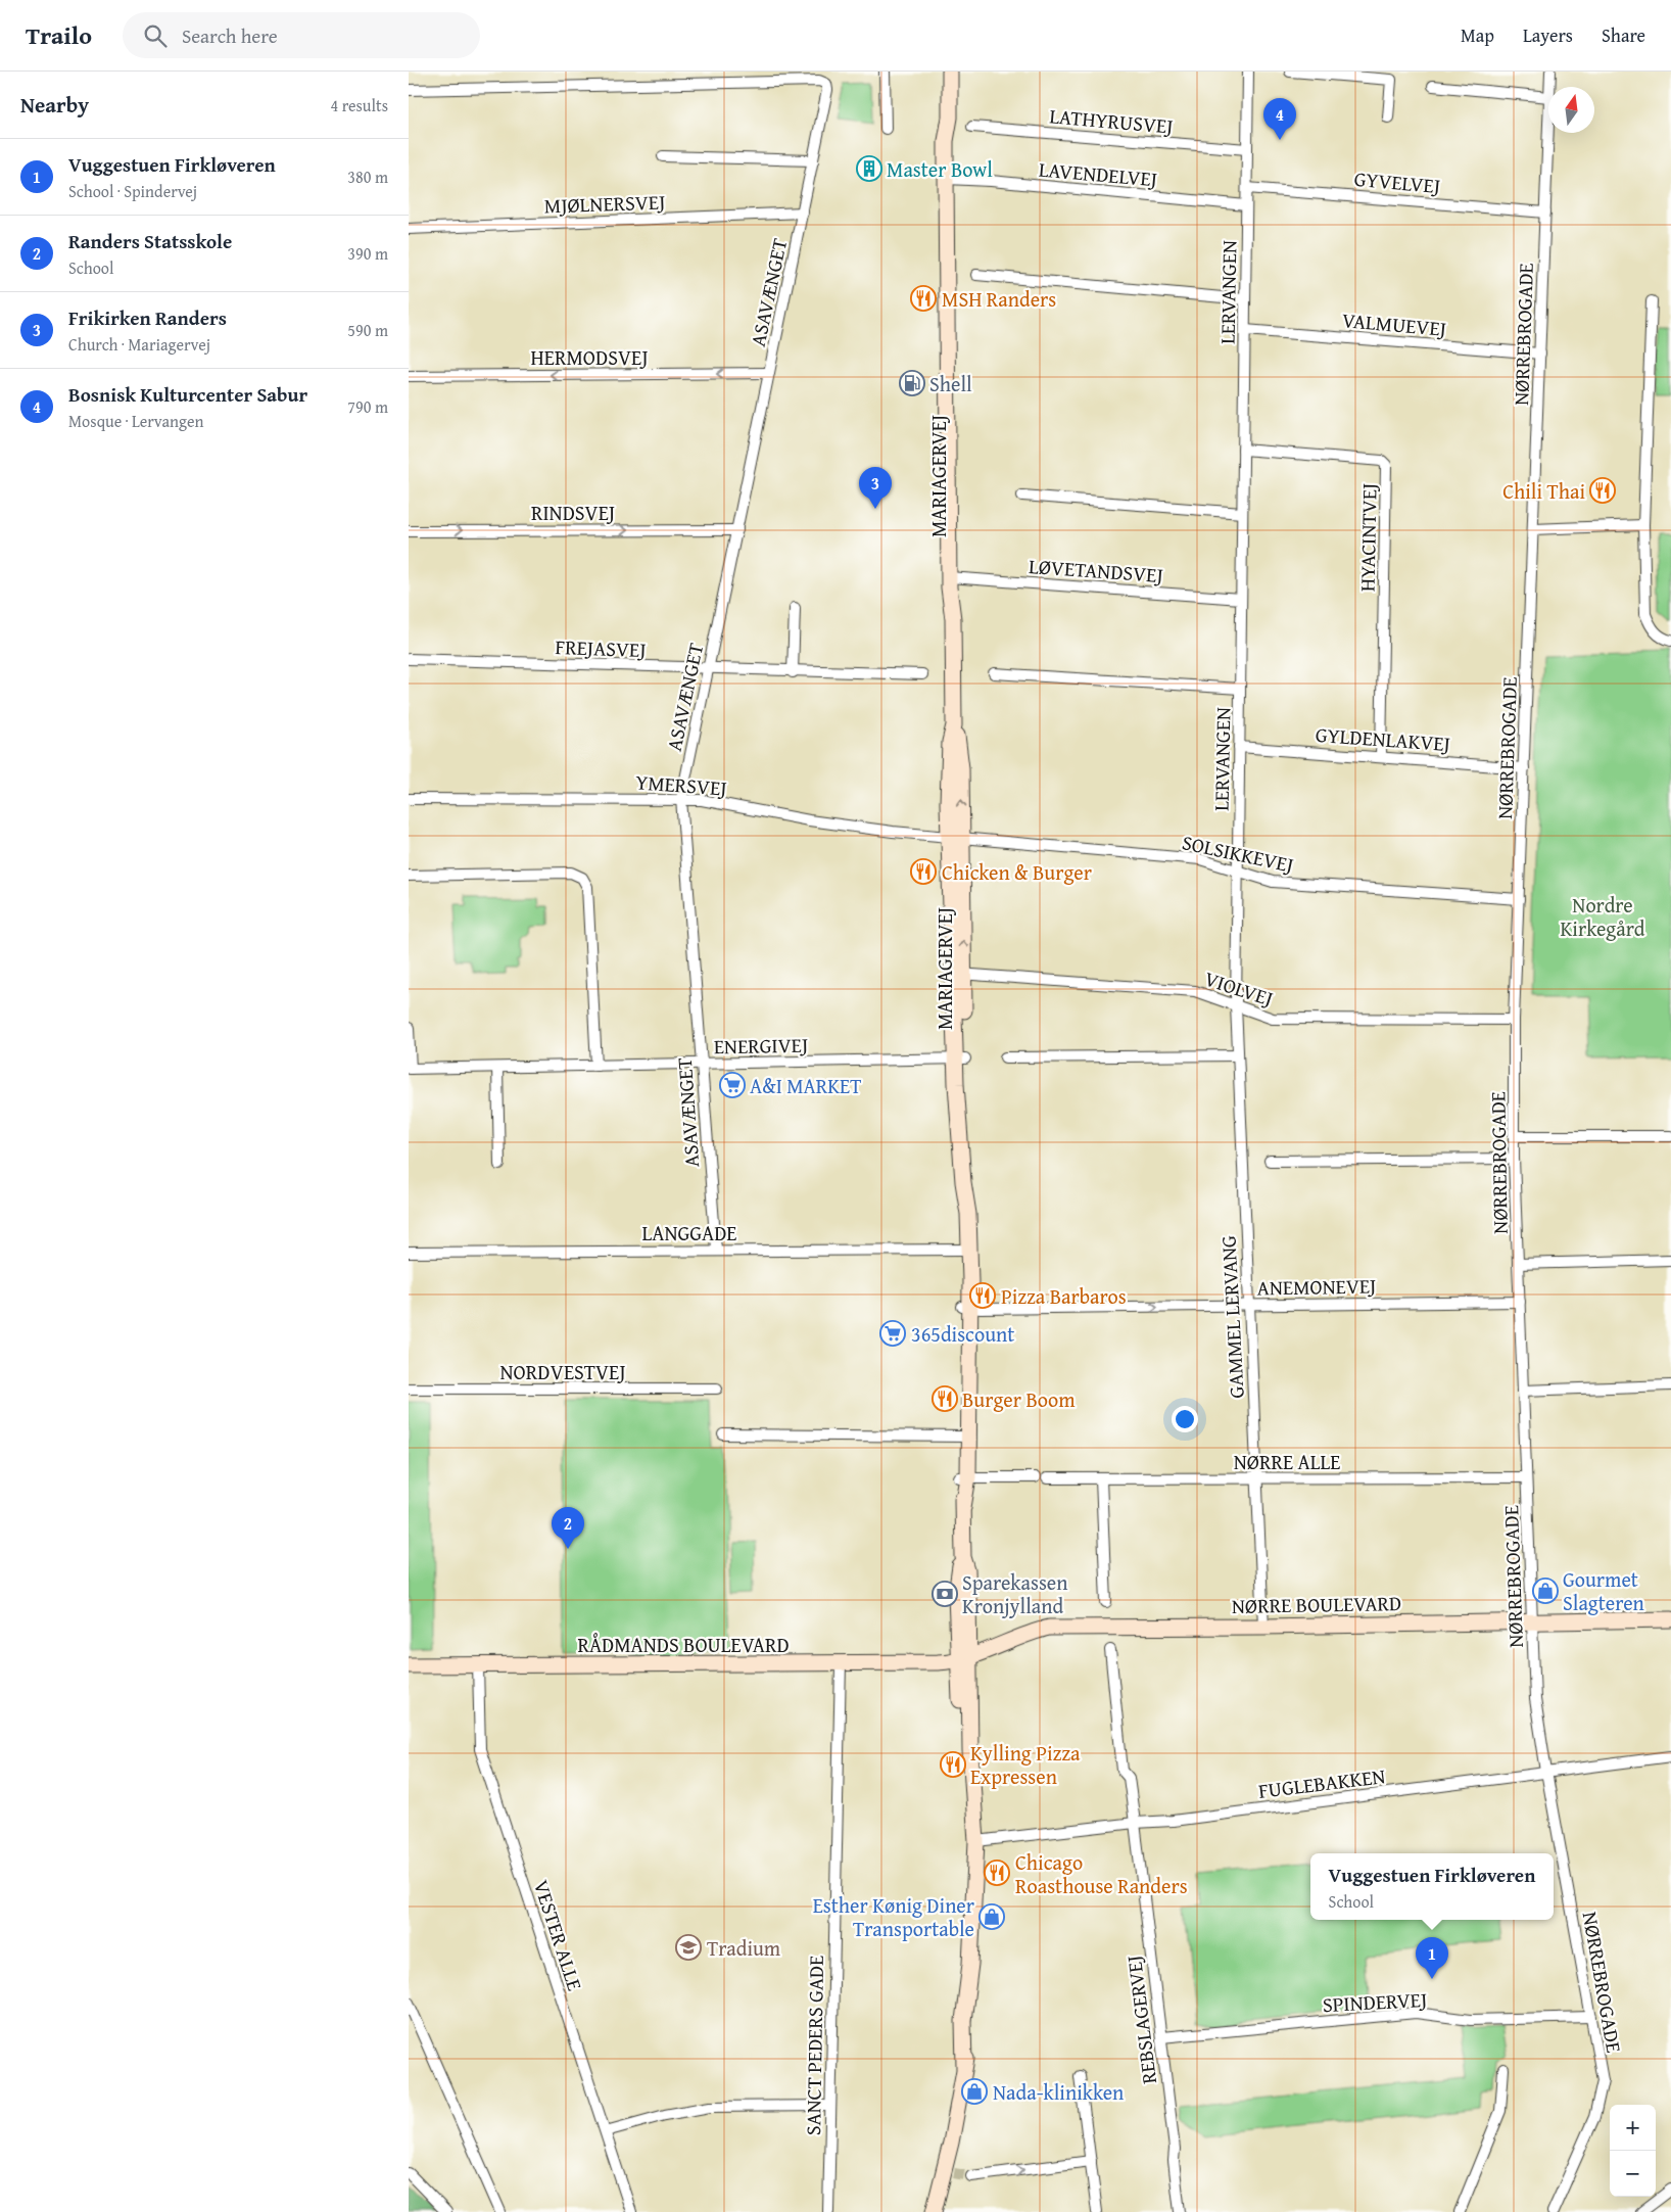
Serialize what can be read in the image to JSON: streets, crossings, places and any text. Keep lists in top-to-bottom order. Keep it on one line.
{"streets":{"street":["LATHYRUSVEJ","LAVENDELVEJ","GYVELVEJ","MJØLNERSVEJ","ASAVÆNGET","LERVANGEN","VALMUEVEJ","NØRREBROGADE","HERMODSVEJ","MARIAGERVEJ","RINDSVEJ","HYACINTVEJ","LØVETANDSVEJ","FREJASVEJ","GYLDENLAKVEJ","YMERSVEJ","SOLSIKKEVEJ","VIOLVEJ","ENERGIVEJ","LANGGADE","ANEMONEVEJ","GAMMEL LERVANG","NORDVESTVEJ","NØRRE ALLE","NØRRE BOULEVARD","RÅDMANDS BOULEVARD","FUGLEBAKKEN","VESTER ALLE","SPINDERVEJ","REBSLAGERVEJ","SANCT PEDERS GADE"]},"crossings":[["LATHYRUSVEJ","LERVANGEN"],["LAVENDELVEJ","LERVANGEN"],["LAVENDELVEJ","MARIAGERVEJ"],["GYVELVEJ","LERVANGEN"],["GYVELVEJ","NØRREBROGADE"],["MJØLNERSVEJ","ASAVÆNGET"],["ASAVÆNGET","HERMODSVEJ"],["ASAVÆNGET","RINDSVEJ"],["ASAVÆNGET","FREJASVEJ"],["ASAVÆNGET","YMERSVEJ"],["ASAVÆNGET","ENERGIVEJ"],["ASAVÆNGET","LANGGADE"],["LERVANGEN","VALMUEVEJ"],["LERVANGEN","HYACINTVEJ"],["LERVANGEN","LØVETANDSVEJ"],["LERVANGEN","GYLDENLAKVEJ"],["LERVANGEN","SOLSIKKEVEJ"],["LERVANGEN","VIOLVEJ"],["LERVANGEN","GAMMEL LERVANG"],["VALMUEVEJ","NØRREBROGADE"],["NØRREBROGADE","GYLDENLAKVEJ"],["NØRREBROGADE","SOLSIKKEVEJ"],["NØRREBROGADE","VIOLVEJ"],["NØRREBROGADE","ANEMONEVEJ"],["NØRREBROGADE","NØRRE ALLE"],["NØRREBROGADE","NØRRE BOULEVARD"],["NØRREBROGADE","FUGLEBAKKEN"],["NØRREBROGADE","SPINDERVEJ"],["MARIAGERVEJ","LØVETANDSVEJ"],["MARIAGERVEJ","YMERSVEJ"],["MARIAGERVEJ","SOLSIKKEVEJ"],["MARIAGERVEJ","VIOLVEJ"],["MARIAGERVEJ","ENERGIVEJ"],["MARIAGERVEJ","LANGGADE"],["MARIAGERVEJ","ANEMONEVEJ"],["MARIAGERVEJ","NØRRE BOULEVARD"],["MARIAGERVEJ","RÅDMANDS BOULEVARD"],["MARIAGERVEJ","FUGLEBAKKEN"],["HYACINTVEJ","GYLDENLAKVEJ"],["YMERSVEJ","SOLSIKKEVEJ"],["VIOLVEJ","GAMMEL LERVANG"],["ANEMONEVEJ","GAMMEL LERVANG"],["GAMMEL LERVANG","NØRRE ALLE"],["GAMMEL LERVANG","NØRRE BOULEVARD"],["NØRRE BOULEVARD","RÅDMANDS BOULEVARD"],["RÅDMANDS BOULEVARD","VESTER ALLE"],["RÅDMANDS BOULEVARD","SANCT PEDERS GADE"],["FUGLEBAKKEN","REBSLAGERVEJ"],["SPINDERVEJ","REBSLAGERVEJ"]],"one_way":["HERMODSVEJ","RINDSVEJ","ANEMONEVEJ"],"parks":["Nordre Kirkegård"],"places":{"building":["Master Bowl"],"restaurant":["MSH Randers","Chili Thai","Chicken & Burger","Pizza Barbaros","Burger Boom","Kylling Pizza Expressen","Chicago Roasthouse Randers"],"fuel station":["Shell"],"supermarket":["A&I MARKET","365discount"],"shop":["Gourmet Slagteren","Esther Kønig Diner Transportable","Nada-klinikken"],"bank":["Sparekassen Kronjylland"],"school or university":["Tradium"]},"north":"top","page":{"header":"Trailo","search":"Search here","nav":["Map","Layers","Share"],"heading":["Nearby","4 results"],"pins":["4","3","2","1"],"list":[{"mark":"1","name":"Vuggestuen Firkløveren","note":"School · Spindervej","value":"380 m"},{"mark":"2","name":"Randers Statsskole","note":"School","value":"390 m"},{"mark":"3","name":"Frikirken Randers","note":"Church · Mariagervej","value":"590 m"},{"mark":"4","name":"Bosnisk Kulturcenter Sabur","note":"Mosque · Lervangen","value":"790 m"}],"popup":["Vuggestuen Firkløveren","School"],"map_buttons":["+","−"]}}
